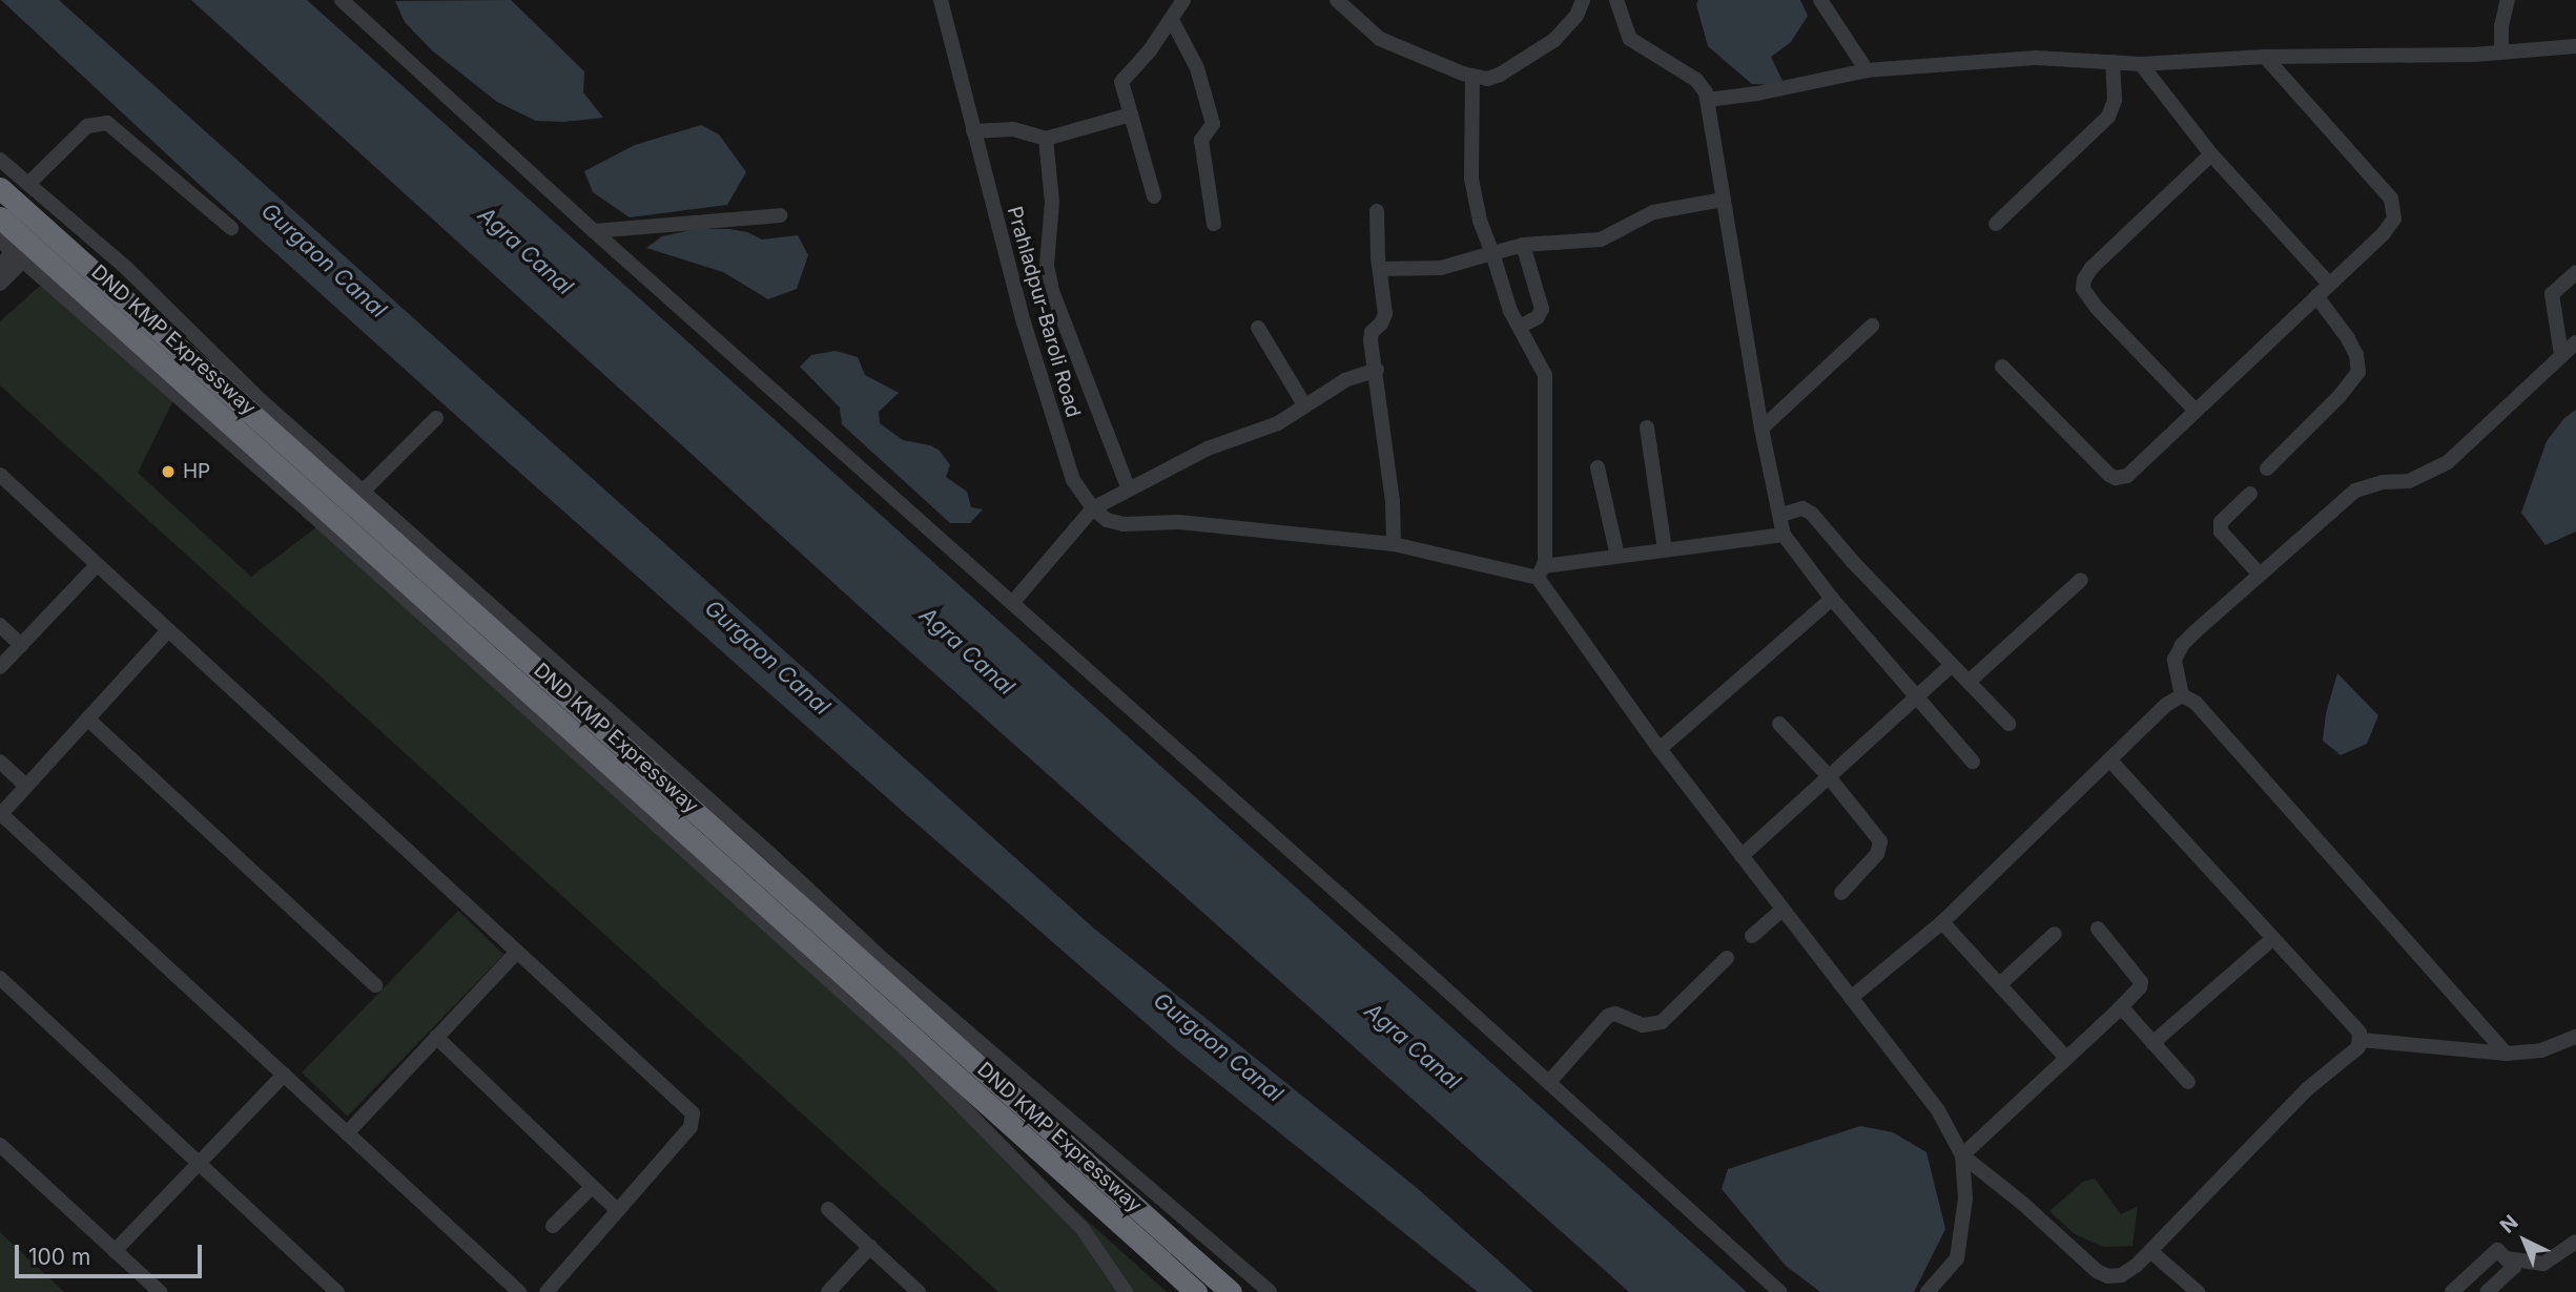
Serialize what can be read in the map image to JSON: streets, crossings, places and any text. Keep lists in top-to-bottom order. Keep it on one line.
{"streets":{"highway":["DND KMP Expressway"],"street":["Prahladpur-Baroli Road"]},"water":["Agra Canal","Gurgaon Canal"],"places":["HP"],"scale_bar":"100 m","north":"top left"}
